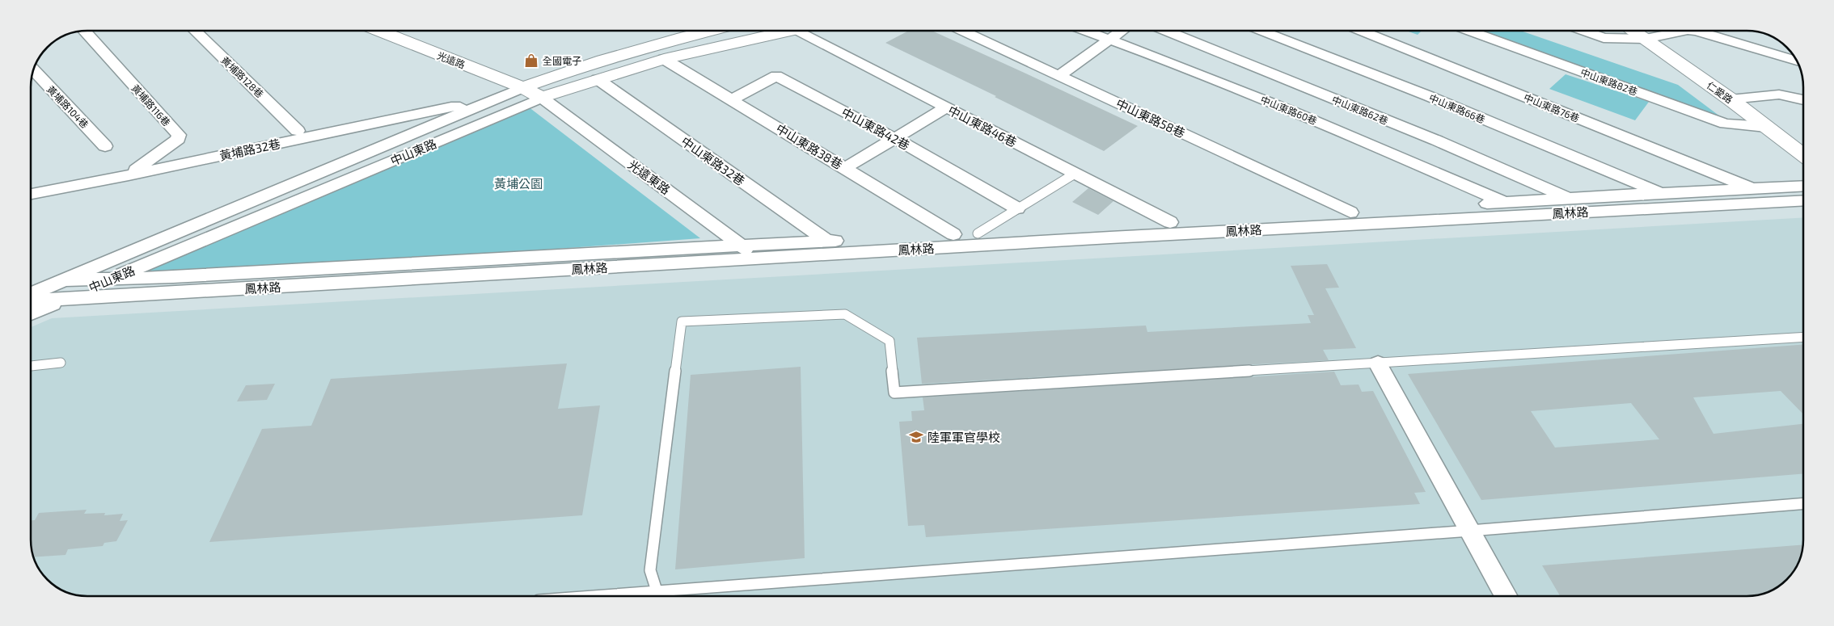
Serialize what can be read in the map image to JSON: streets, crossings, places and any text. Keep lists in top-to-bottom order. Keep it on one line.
{"streets":{"main road":["光遠路","仁愛路","中山東路"],"street":["黃埔路128巷","中山東路82巷","黃埔路116巷","黃埔路104巷","中山東路76巷","中山東路66巷","中山東路60巷","中山東路62巷","中山東路58巷","中山東路46巷","中山東路42巷","中山東路38巷","黃埔路32巷","中山東路32巷","光遠東路","鳳林路"]},"crossings":[["光遠路","中山東路"],["光遠路","光遠東路"],["中山東路82巷","仁愛路"],["黃埔路116巷","黃埔路32巷"],["中山東路76巷","鳳林路"],["中山東路66巷","鳳林路"],["中山東路60巷","鳳林路"],["中山東路62巷","鳳林路"],["中山東路58巷","鳳林路"],["中山東路46巷","鳳林路"],["中山東路42巷","中山東路38巷"],["中山東路38巷","中山東路"],["中山東路38巷","鳳林路"],["黃埔路32巷","中山東路"],["中山東路","中山東路32巷"],["中山東路","光遠東路"],["中山東路","鳳林路"],["中山東路32巷","鳳林路"],["光遠東路","鳳林路"]],"parks":["黃埔公園"],"places":{"shop":["全國電子"],"school or university":["陸軍軍官學校"]}}
